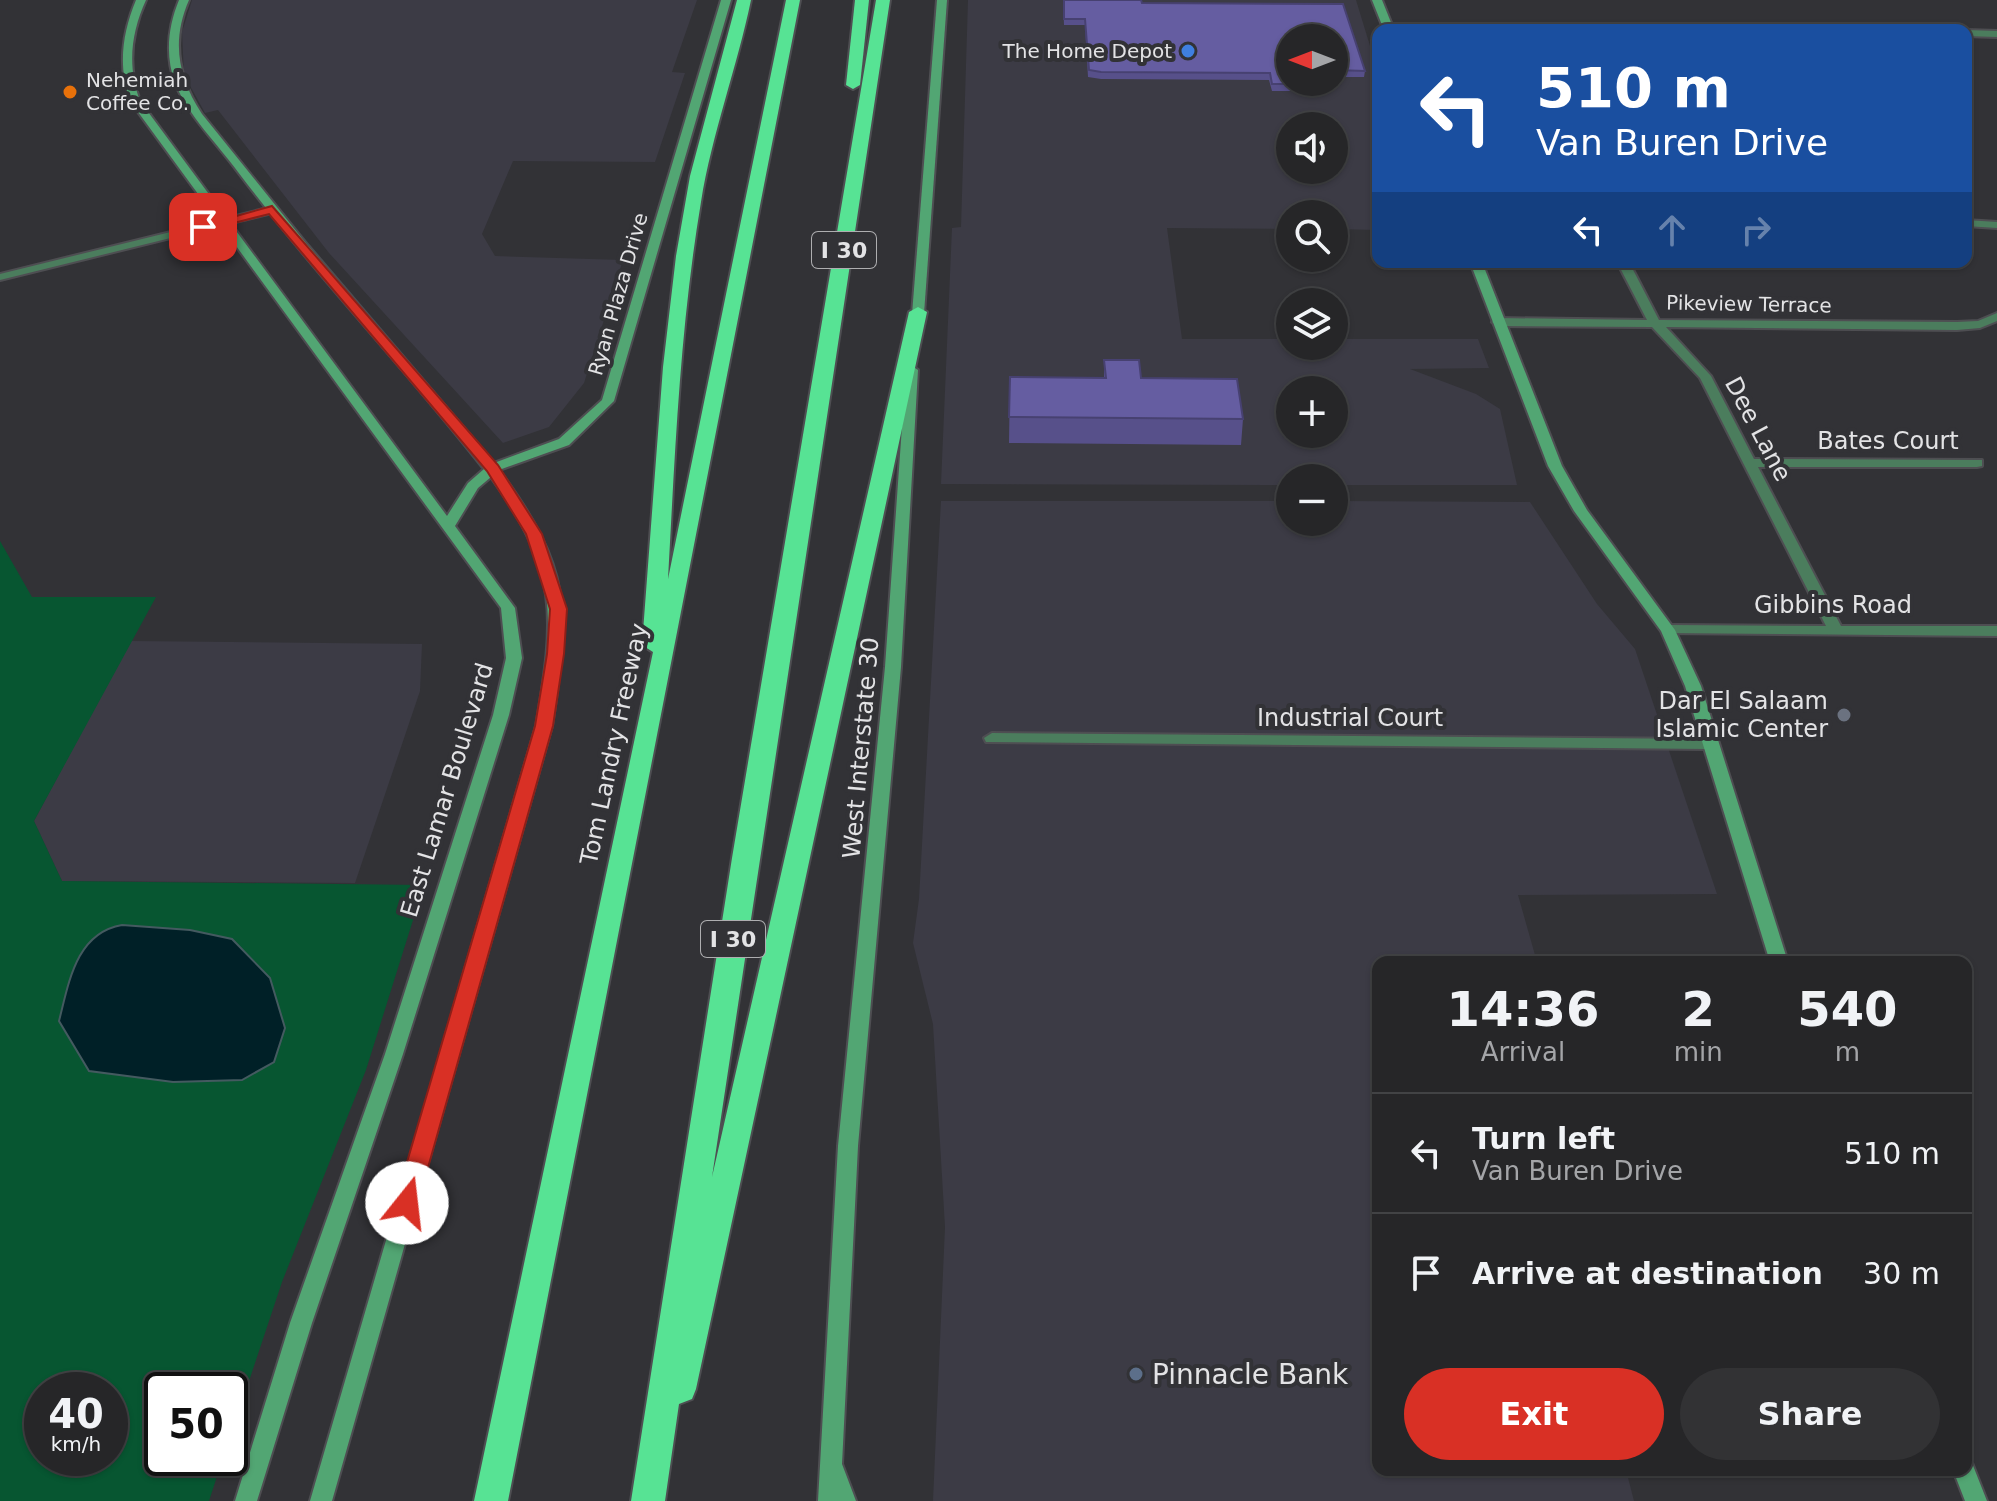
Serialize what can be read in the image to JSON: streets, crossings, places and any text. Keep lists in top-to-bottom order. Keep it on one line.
{"streets":{"highway":["I 30","Tom Landry Freeway"],"main road":["Ryan Plaza Drive","West Interstate 30","East Lamar Boulevard"],"street":["Pikeview Terrace","Dee Lane","Bates Court","Gibbins Road","Industrial Court"]},"crossings":[["Ryan Plaza Drive","East Lamar Boulevard"],["Pikeview Terrace","Dee Lane"],["Dee Lane","Bates Court"],["Dee Lane","Gibbins Road"]],"places":["The Home Depot","Nehemiah Coffee Co.","Dar El Salaam Islamic Center","Pinnacle Bank"],"north":"left","page":{"map_buttons":["+","−"],"turn":["510 m","Van Buren Drive"],"eta":["14:36","Arrival","2","min","540","m"],"list":[{"name":"Turn left","note":"Van Buren Drive","value":"510 m"},{"name":"Arrive at destination","value":"30 m"}],"buttons":["Exit","Share"],"speed":"40 km/h","limit":"50"}}
